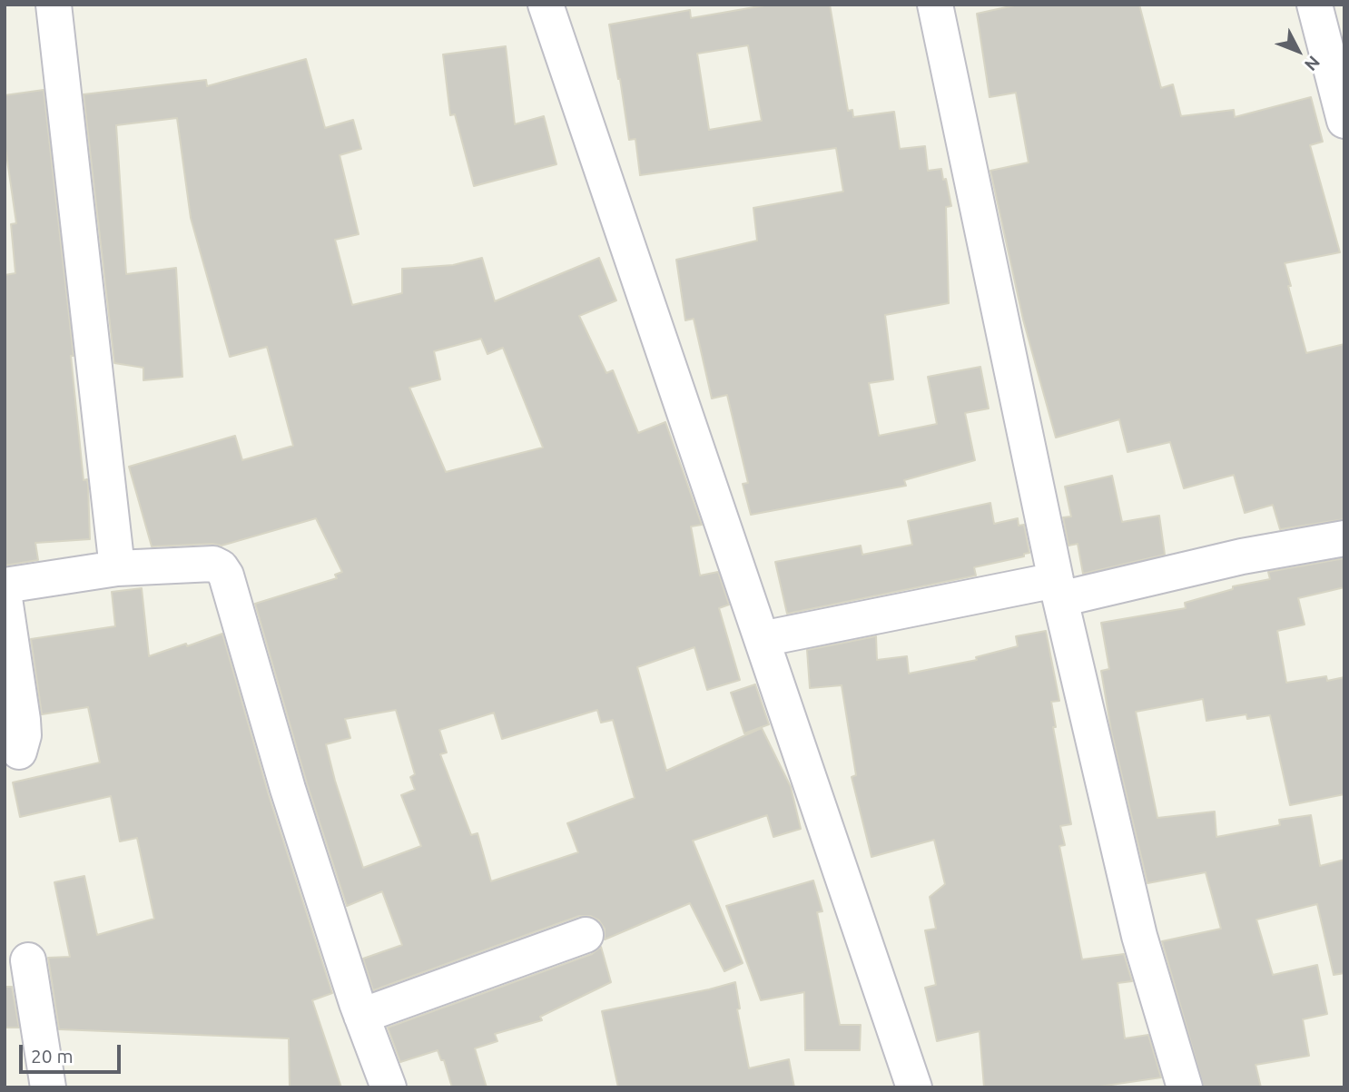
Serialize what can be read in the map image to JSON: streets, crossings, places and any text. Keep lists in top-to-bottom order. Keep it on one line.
{"scale_bar":"20 m","north":"bottom right"}
